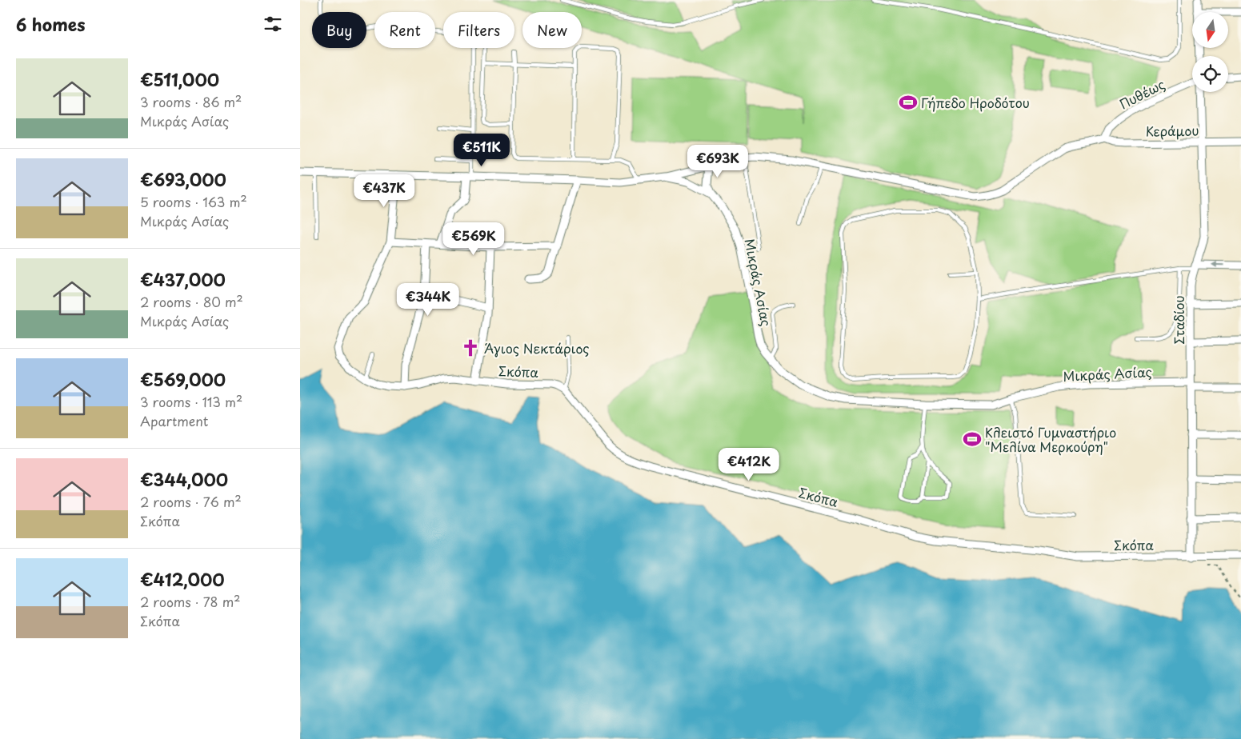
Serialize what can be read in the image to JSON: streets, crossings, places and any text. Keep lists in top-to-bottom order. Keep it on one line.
{"streets":{"street":["Πυθέως","Κεράμου","Μικράς Ασίας","Σταδίου","Σκόπα"]},"crossings":[["Πυθέως","Κεράμου"],["Κεράμου","Σταδίου"],["Μικράς Ασίας","Σταδίου"],["Σταδίου","Σκόπα"]],"places":{"sports":["Γήπεδο Ηροδότου","Κλειστό Γυμναστήριο \"Μελίνα Μερκούρη\""],"church":["Άγιος Νεκτάριος"]},"north":"bottom","page":{"heading":"6 homes","chip":["Buy","Rent","Filters","New"],"list":[{"name":"€511,000","note":"3 rooms · 86 m² · Μικράς Ασίας"},{"name":"€693,000","note":"5 rooms · 163 m² · Μικράς Ασίας"},{"name":"€437,000","note":"2 rooms · 80 m² · Μικράς Ασίας"},{"name":"€569,000","note":"3 rooms · 113 m² · Apartment"},{"name":"€344,000","note":"2 rooms · 76 m² · Σκόπα"},{"name":"€412,000","note":"2 rooms · 78 m² · Σκόπα"}],"price":["€511K","€693K","€437K","€569K","€344K","€412K"]}}
